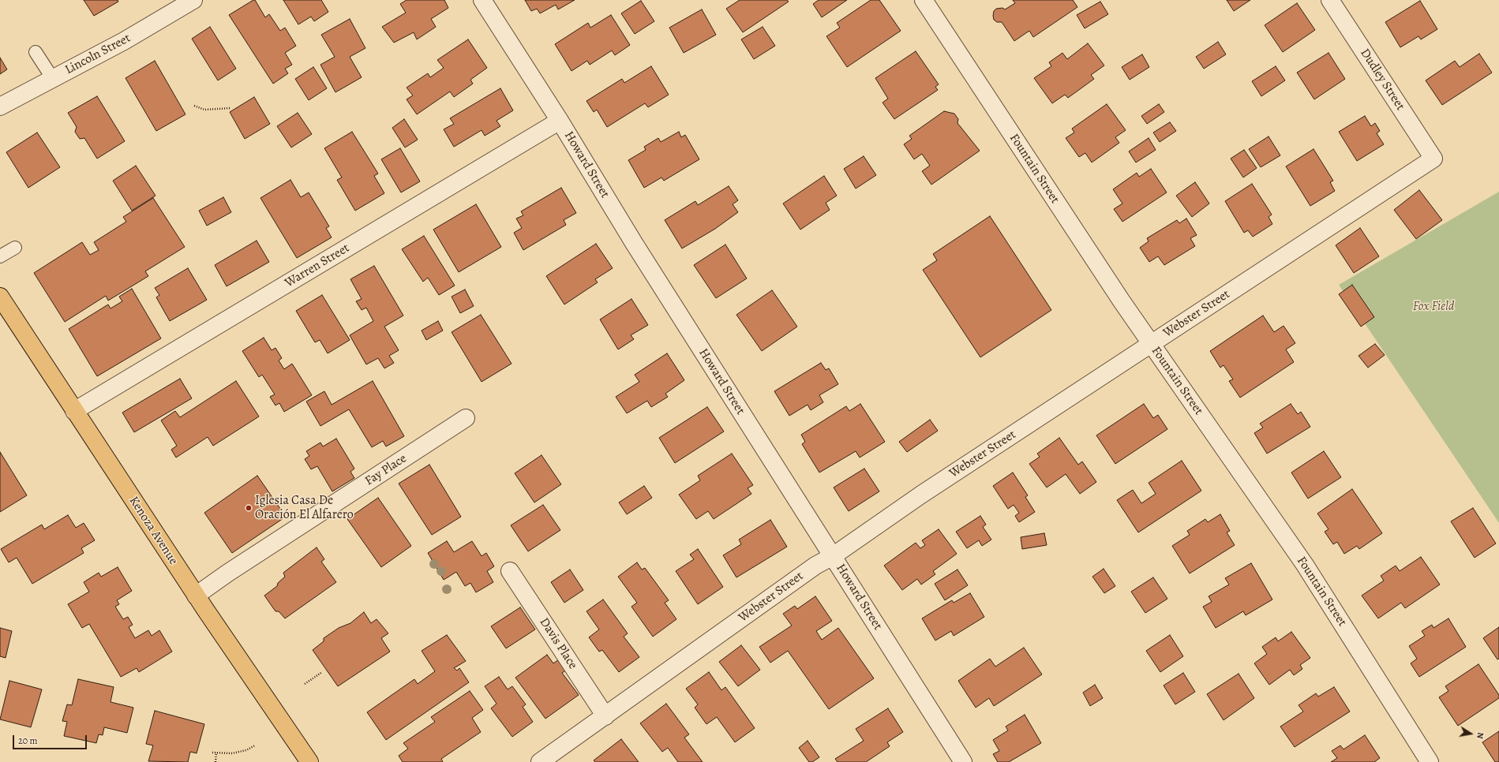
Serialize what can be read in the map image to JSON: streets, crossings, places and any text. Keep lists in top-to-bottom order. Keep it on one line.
{"streets":{"main road":["Kenoza Avenue"],"street":["Lincoln Street","Dudley Street","Howard Street","Fountain Street","Warren Street","Webster Street","Fay Place","Davis Place"]},"crossings":[["Dudley Street","Webster Street"],["Howard Street","Warren Street"],["Howard Street","Webster Street"],["Fountain Street","Webster Street"],["Warren Street","Kenoza Avenue"],["Webster Street","Davis Place"],["Fay Place","Kenoza Avenue"]],"parks":["Fox Field"],"places":["Iglesia Casa De Oración El Alfarero"],"scale_bar":"20 m","north":"right"}
